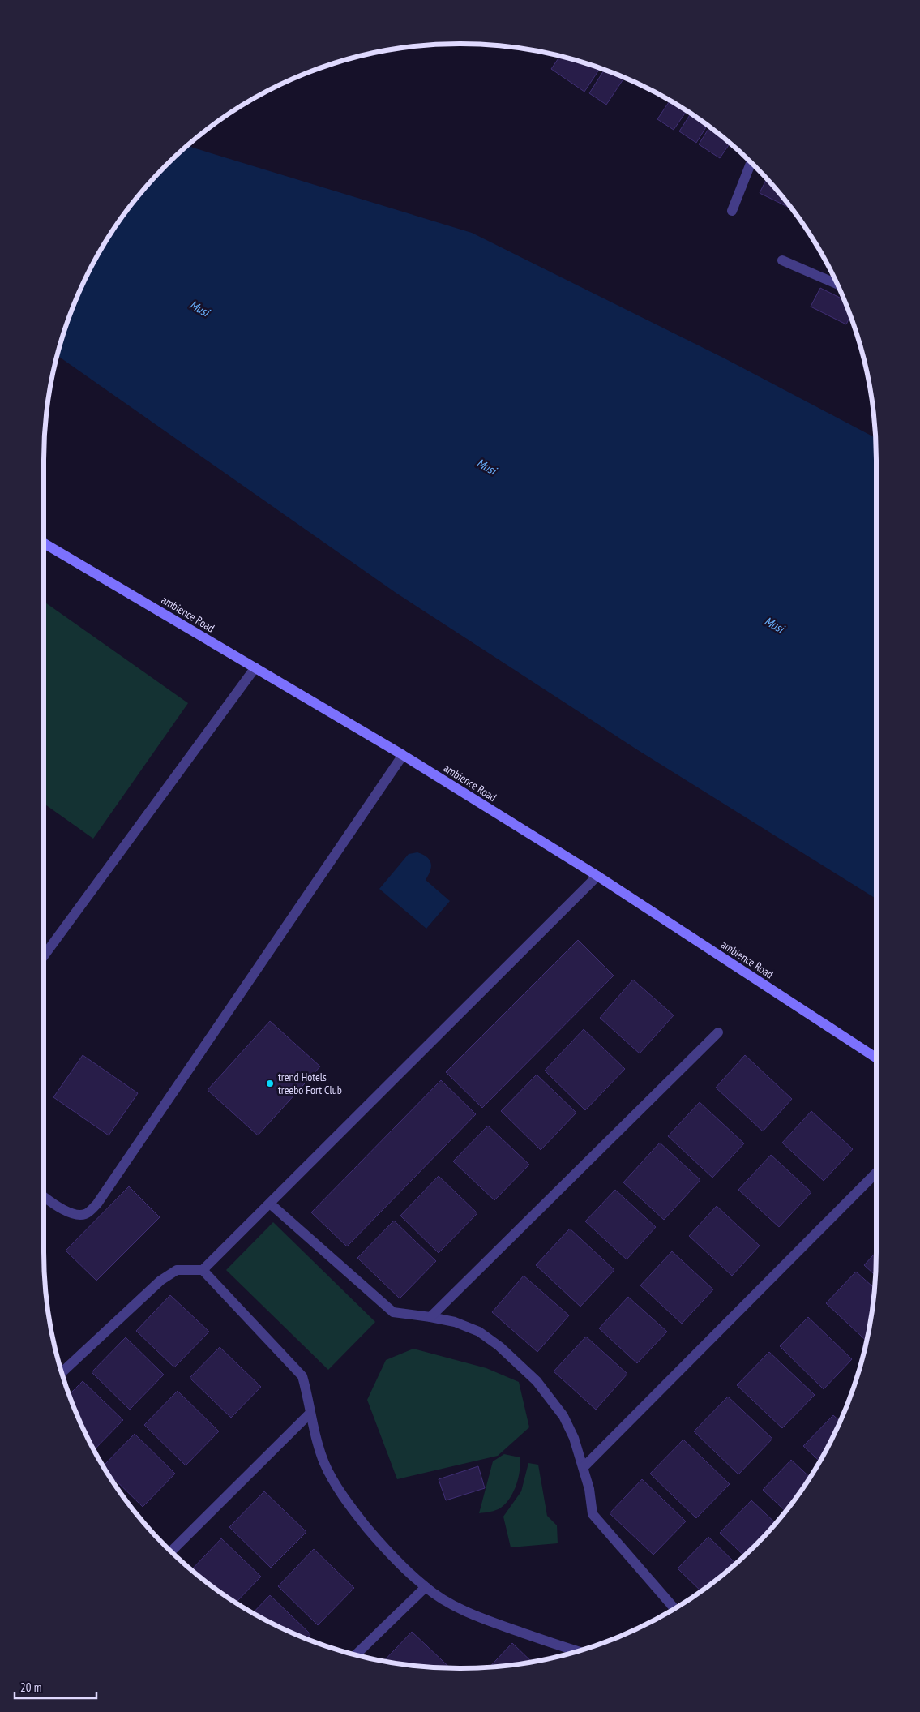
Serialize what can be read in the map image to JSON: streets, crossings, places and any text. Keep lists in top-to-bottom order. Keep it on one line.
{"streets":{"street":["ambience Road"]},"water":["Musi"],"places":["trend Hotels treebo Fort Club"],"scale_bar":"20 m"}
